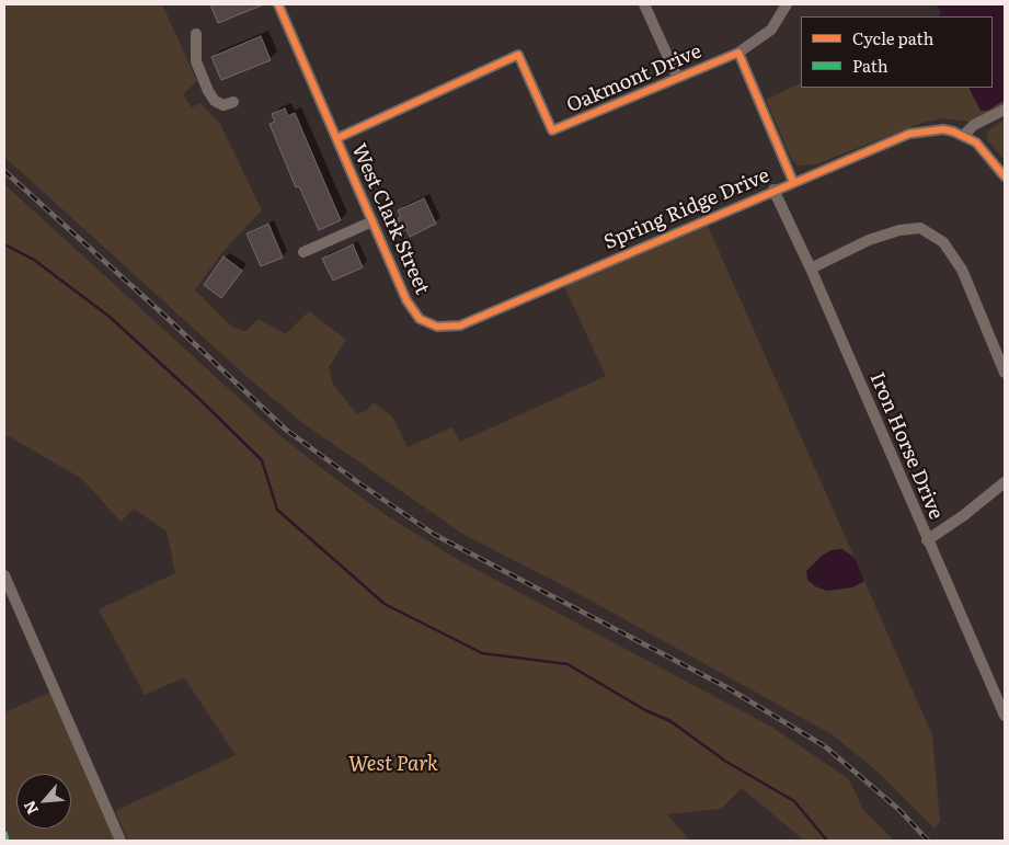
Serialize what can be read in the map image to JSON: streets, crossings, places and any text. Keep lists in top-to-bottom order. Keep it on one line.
{"streets":{"street":["Oakmont Drive","Spring Ridge Drive","West Clark Street","Iron Horse Drive"]},"crossings":[["Oakmont Drive","West Clark Street"],["Spring Ridge Drive","West Clark Street"],["Spring Ridge Drive","Iron Horse Drive"]],"parks":["West Park"],"legend":["Cycle path","Path"],"north":"bottom left"}
